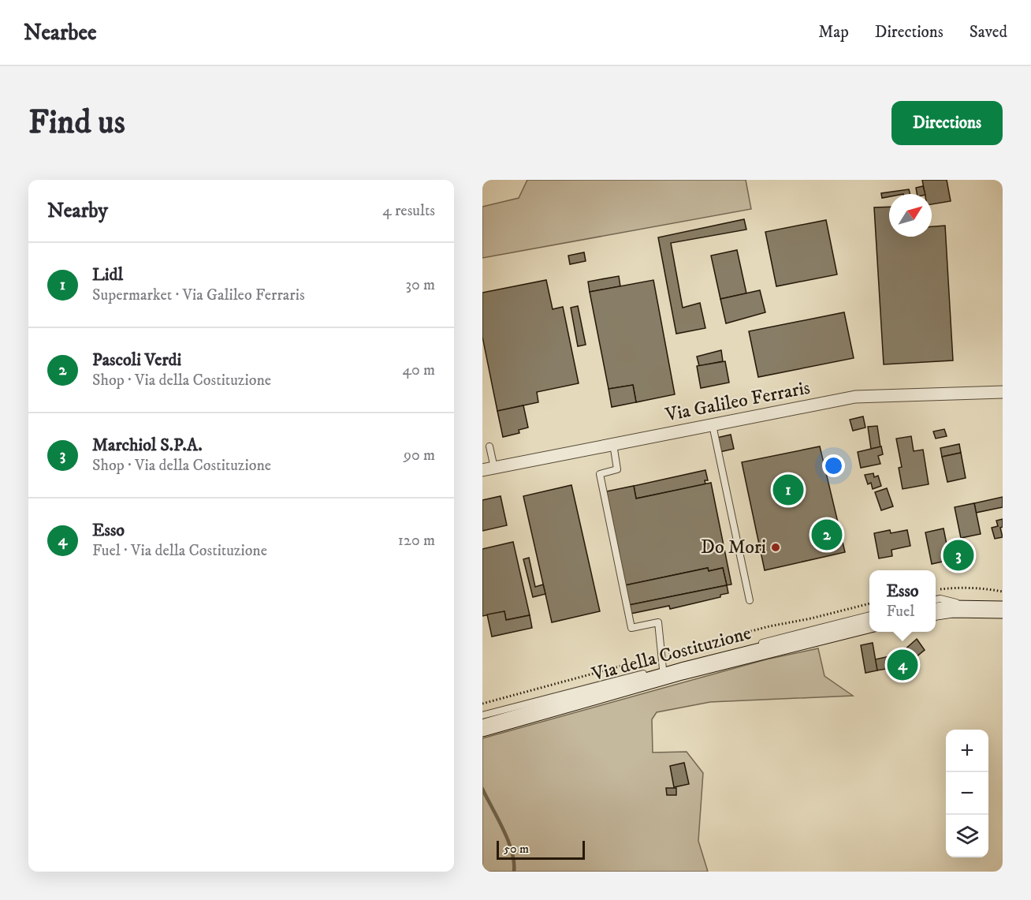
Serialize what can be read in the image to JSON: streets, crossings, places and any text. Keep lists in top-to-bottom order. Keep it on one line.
{"streets":{"main road":["Via della Costituzione"],"street":["Via Galileo Ferraris"]},"places":["Do Mori"],"scale_bar":"50 m","north":"top right","page":{"header":"Nearbee","nav":["Map","Directions","Saved"],"buttons":"Directions","title":"Find us","heading":["Nearby","4 results"],"list":[{"mark":"1","name":"Lidl","note":"Supermarket · Via Galileo Ferraris","value":"30 m"},{"mark":"2","name":"Pascoli Verdi","note":"Shop · Via della Costituzione","value":"40 m"},{"mark":"3","name":"Marchiol S.P.A.","note":"Shop · Via della Costituzione","value":"90 m"},{"mark":"4","name":"Esso","note":"Fuel · Via della Costituzione","value":"120 m"}],"pins":["1","2","3","4"],"popup":["Esso","Fuel"],"map_buttons":["+","−"],"scale":"50 m"}}
